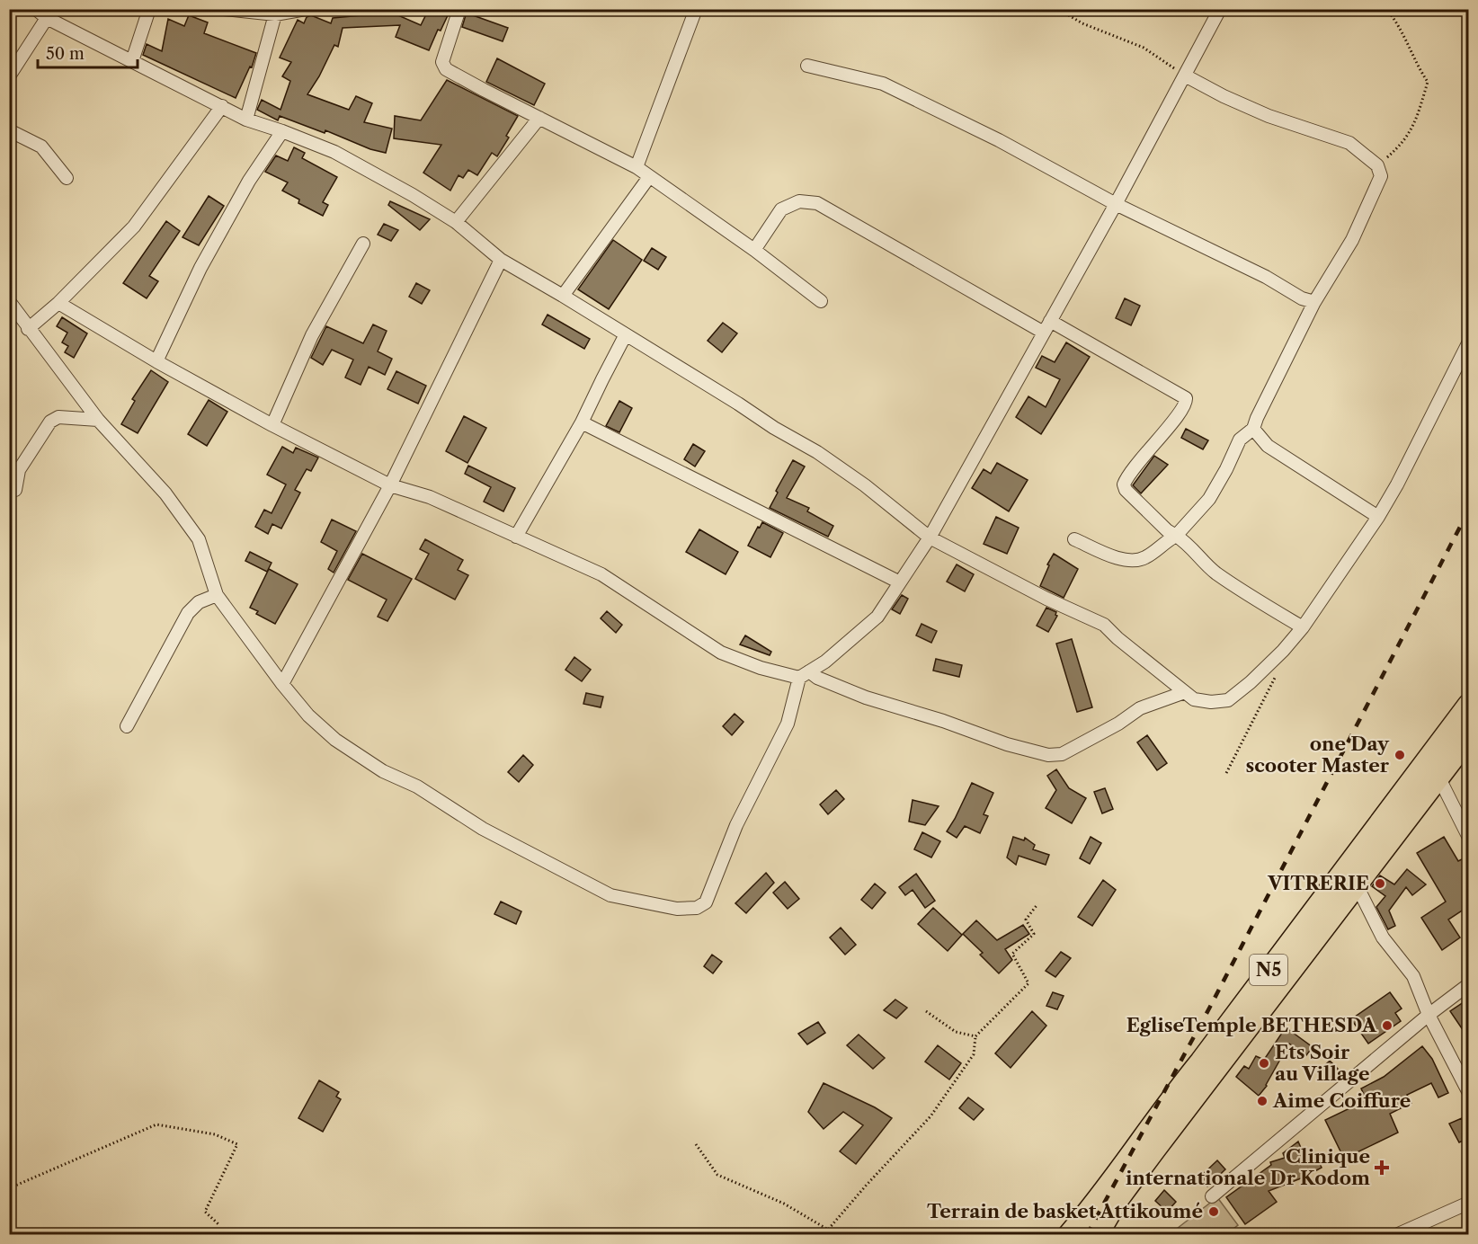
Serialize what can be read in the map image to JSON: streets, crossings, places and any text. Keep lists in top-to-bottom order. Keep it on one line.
{"streets":{"highway":["N5"]},"places":{"other":["one Day scooter Master","VITRERIE","EgliseTemple BETHESDA","Ets Soir au Village","Aime Coiffure","Terrain de basket Attikoumé"],"health":["Clinique internationale Dr Kodom"]},"scale_bar":"50 m"}
